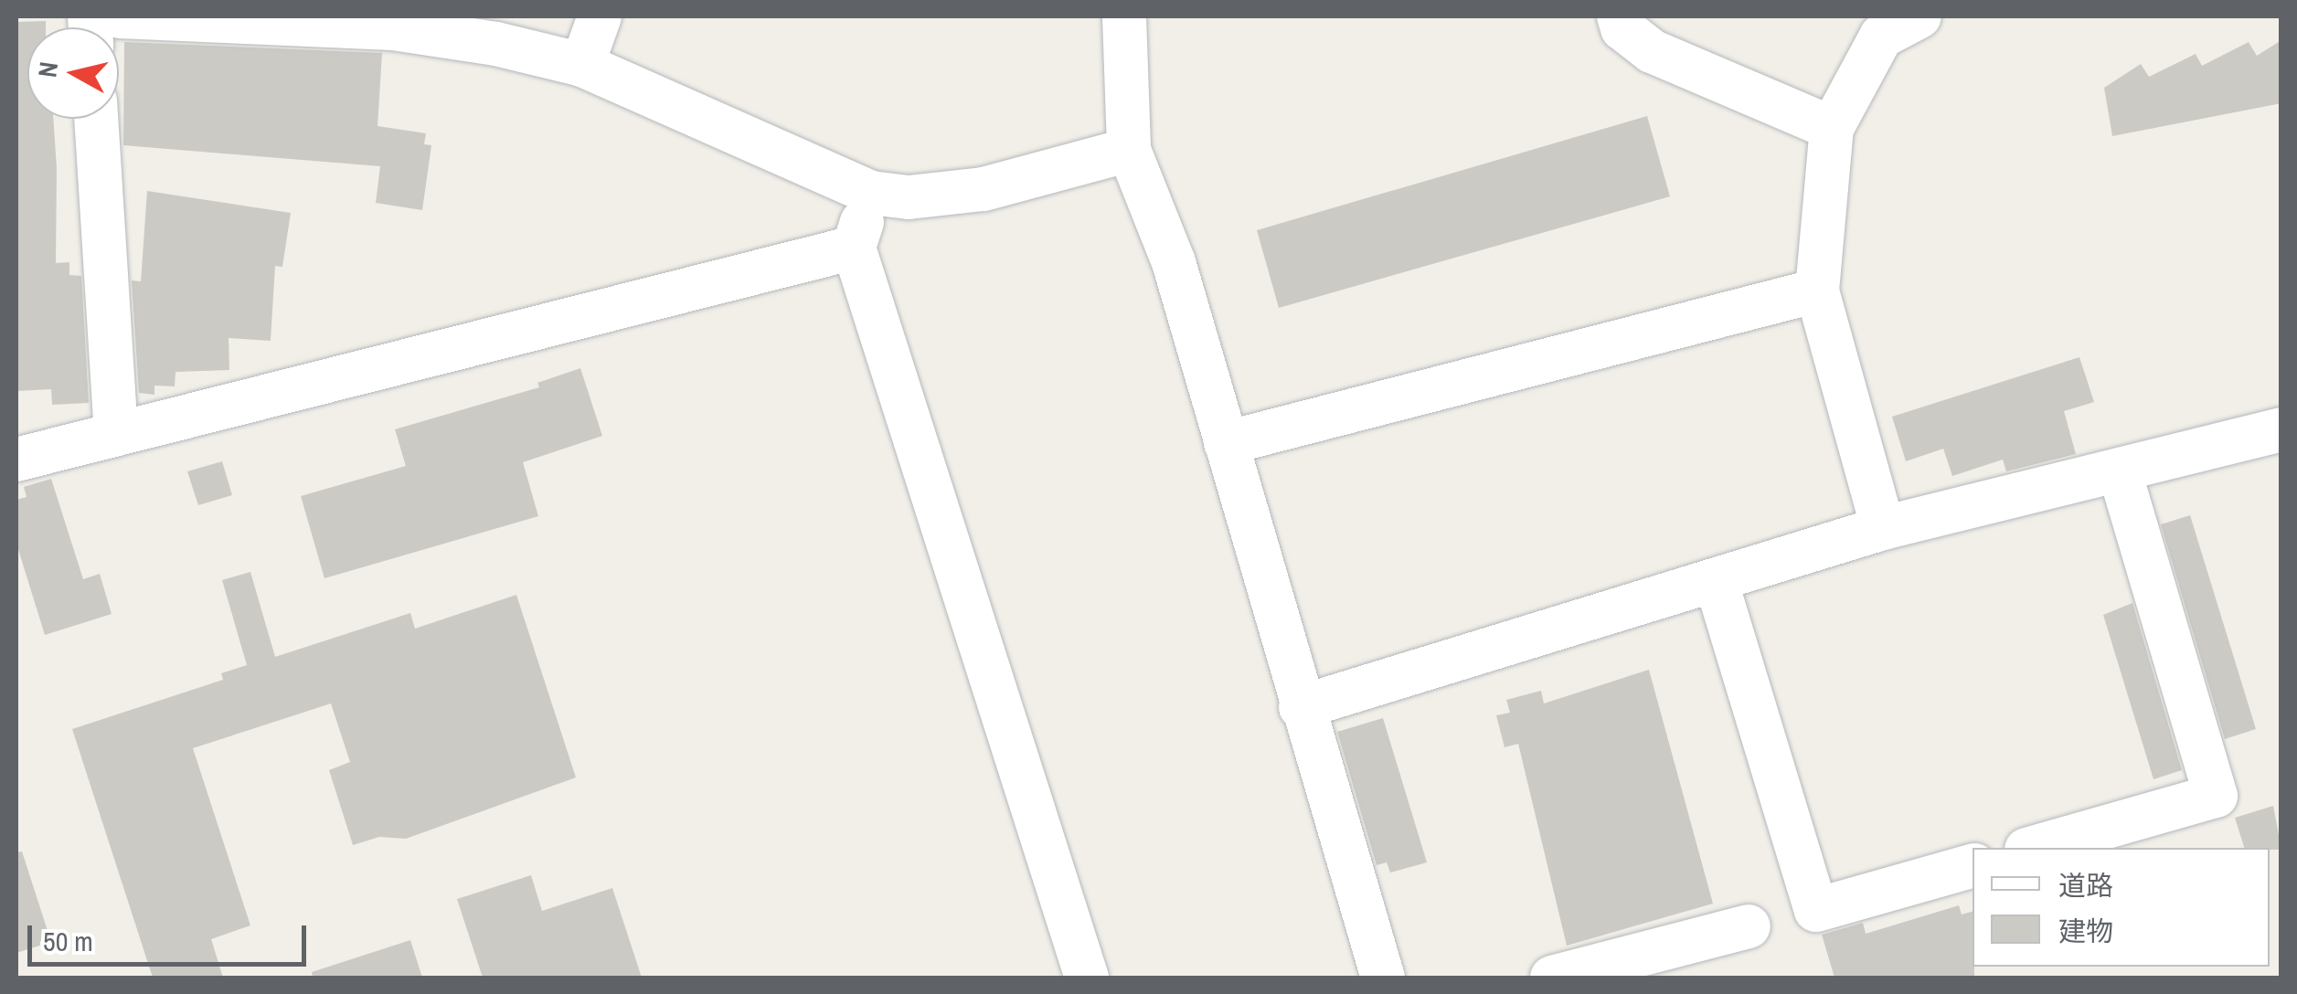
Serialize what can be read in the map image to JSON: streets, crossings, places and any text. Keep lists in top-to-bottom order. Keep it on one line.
{"legend":["道路","建物"],"scale_bar":"50 m","north":"left"}
